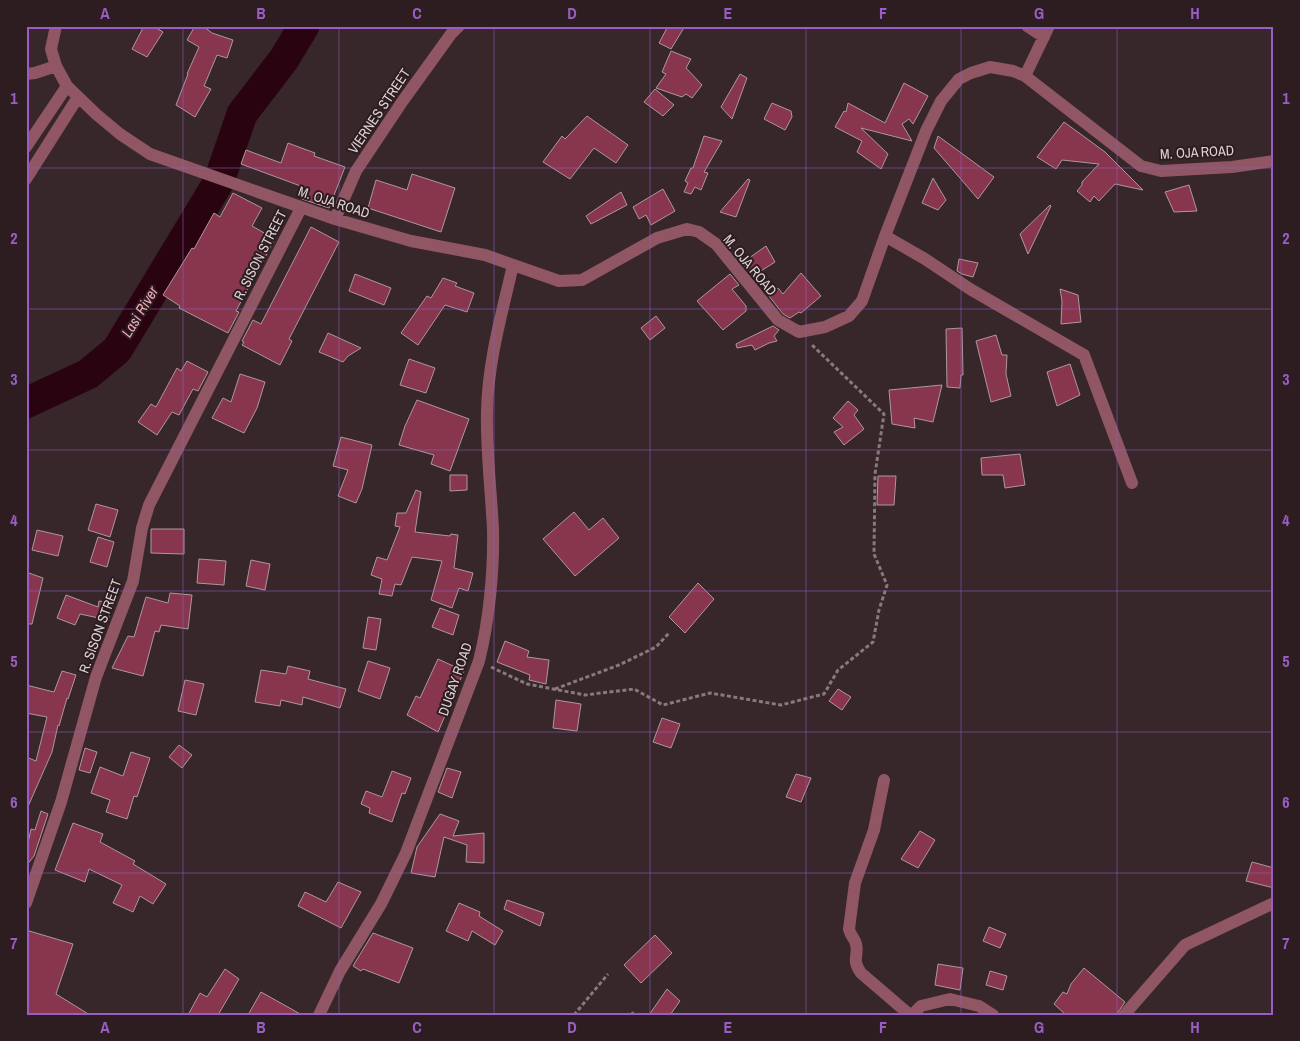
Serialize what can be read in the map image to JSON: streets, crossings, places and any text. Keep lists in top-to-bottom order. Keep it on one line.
{"streets":{"street":["VIERNES STREET","M. OJA ROAD","R. SISON STREET","DUGAY ROAD"]},"crossings":[["VIERNES STREET","M. OJA ROAD"],["M. OJA ROAD","R. SISON STREET"],["M. OJA ROAD","DUGAY ROAD"]],"water":["Lasi River"],"grid":{"columns":["A","B","C","D","E","F","G","H"],"rows":["1","2","3","4","5","6","7"]}}
